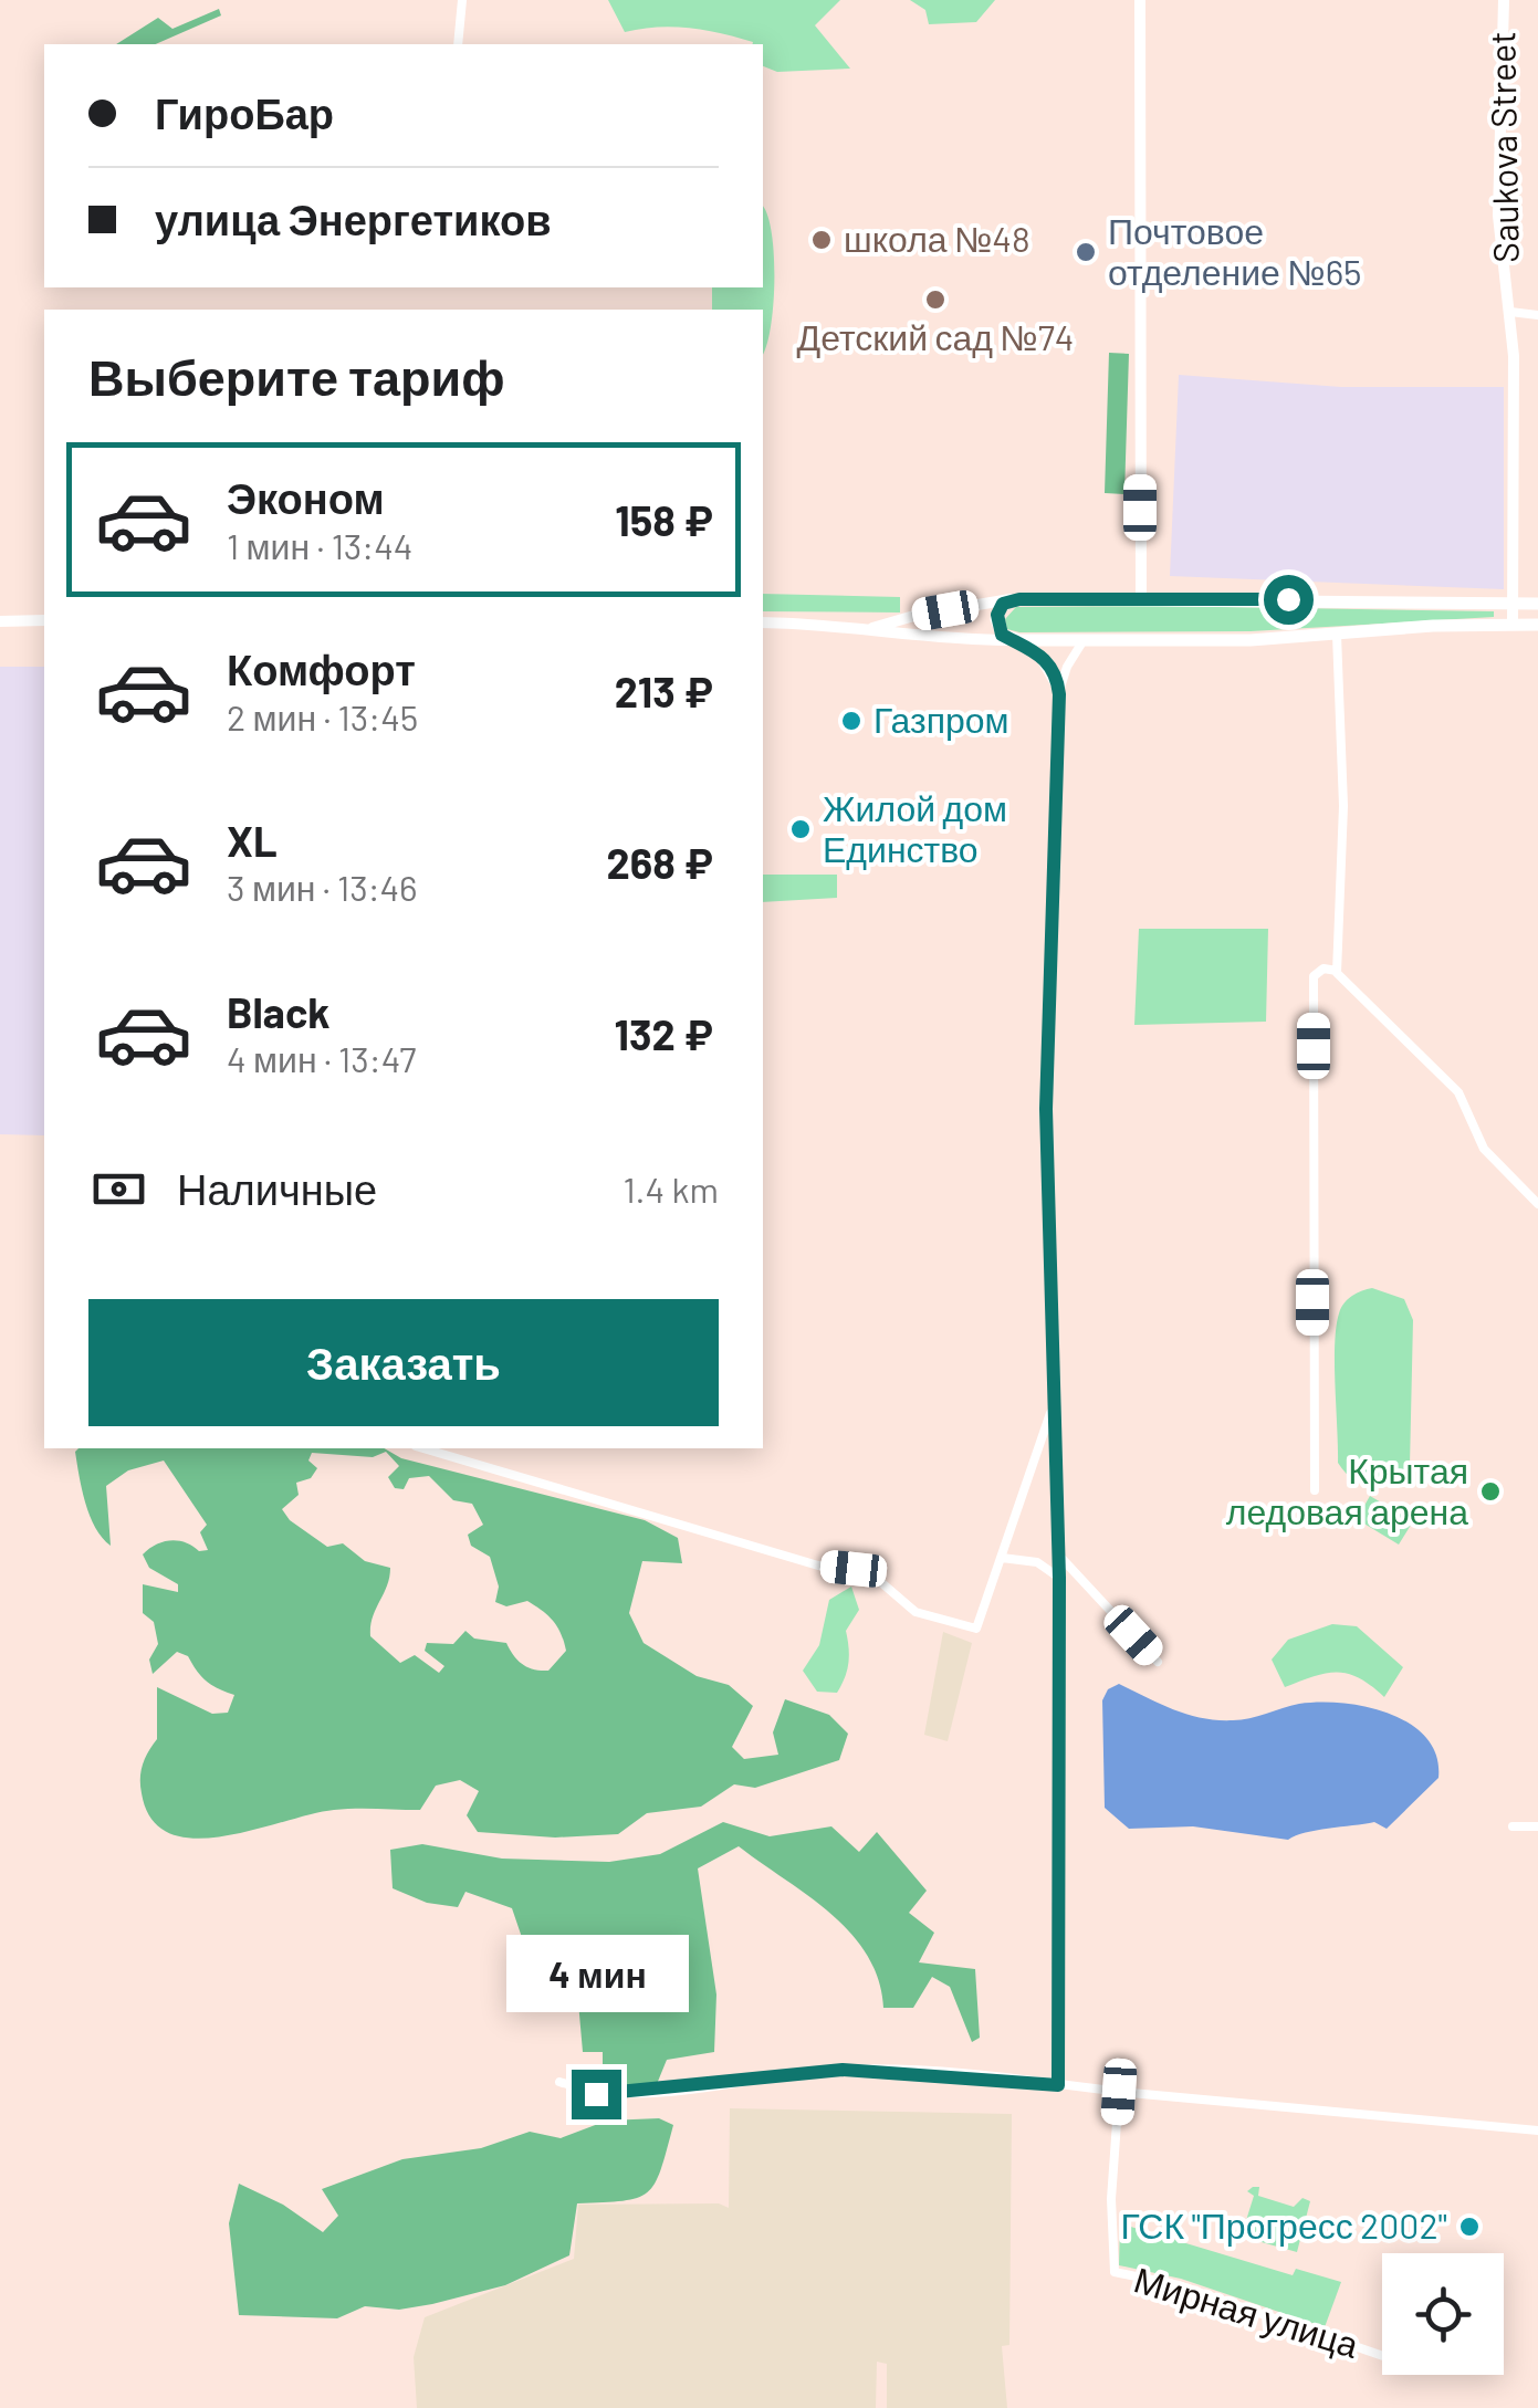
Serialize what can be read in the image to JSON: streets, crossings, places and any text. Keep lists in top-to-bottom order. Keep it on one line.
{"streets":{"street":["Saukova Street","Мирная улица"]},"places":["школа №48","Почтовое отделение №65","Детский сад №74","Газпром","Жилой дом Единство","Крытая ледовая арена","ГСК \"Прогресс 2002\""],"page":{"banner":["ГироБар","улица Энергетиков"],"heading":"Выберите тариф","list":[{"name":"Эконом","note":"1 мин · 13:44","value":"158 ₽"},{"name":"Комфорт","note":"2 мин · 13:45","value":"213 ₽"},{"name":"XL","note":"3 мин · 13:46","value":"268 ₽"},{"name":"Black","note":"4 мин · 13:47","value":"132 ₽"}],"pay":["Наличные","1.4 km"],"buttons":"Заказать","bubble":"4 мин"}}
